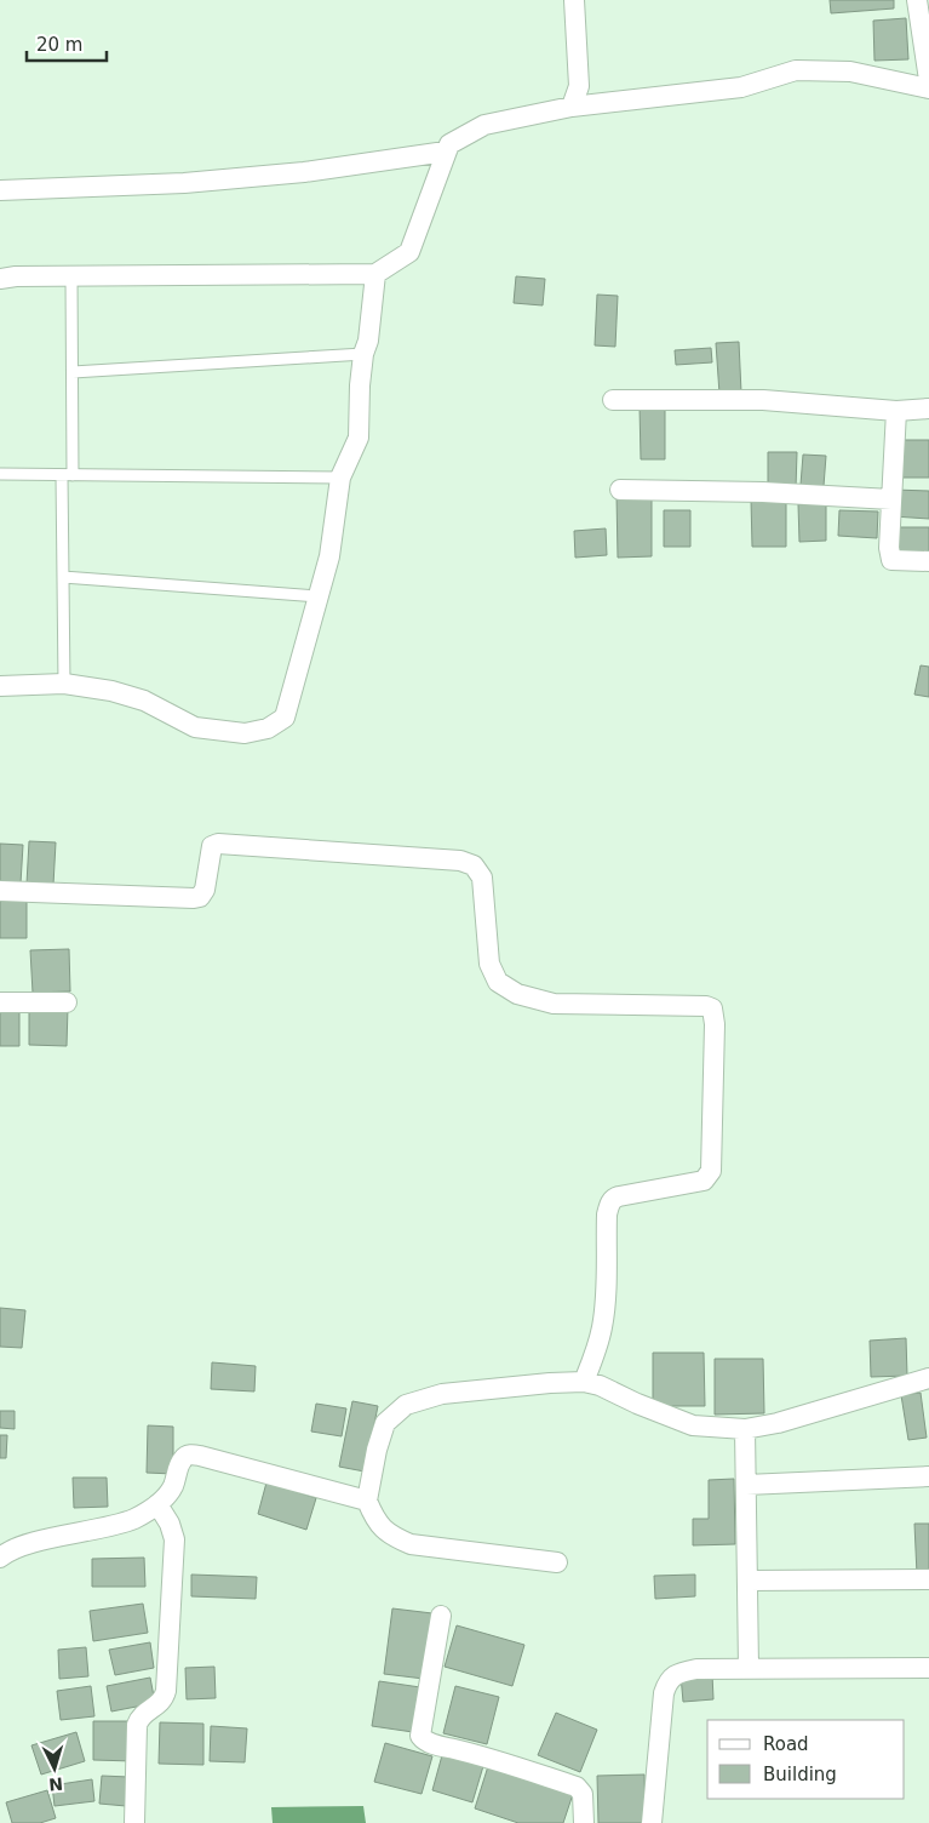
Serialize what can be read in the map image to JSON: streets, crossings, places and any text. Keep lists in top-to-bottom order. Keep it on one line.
{"legend":["Road","Building"],"scale_bar":"20 m","north":"bottom"}
